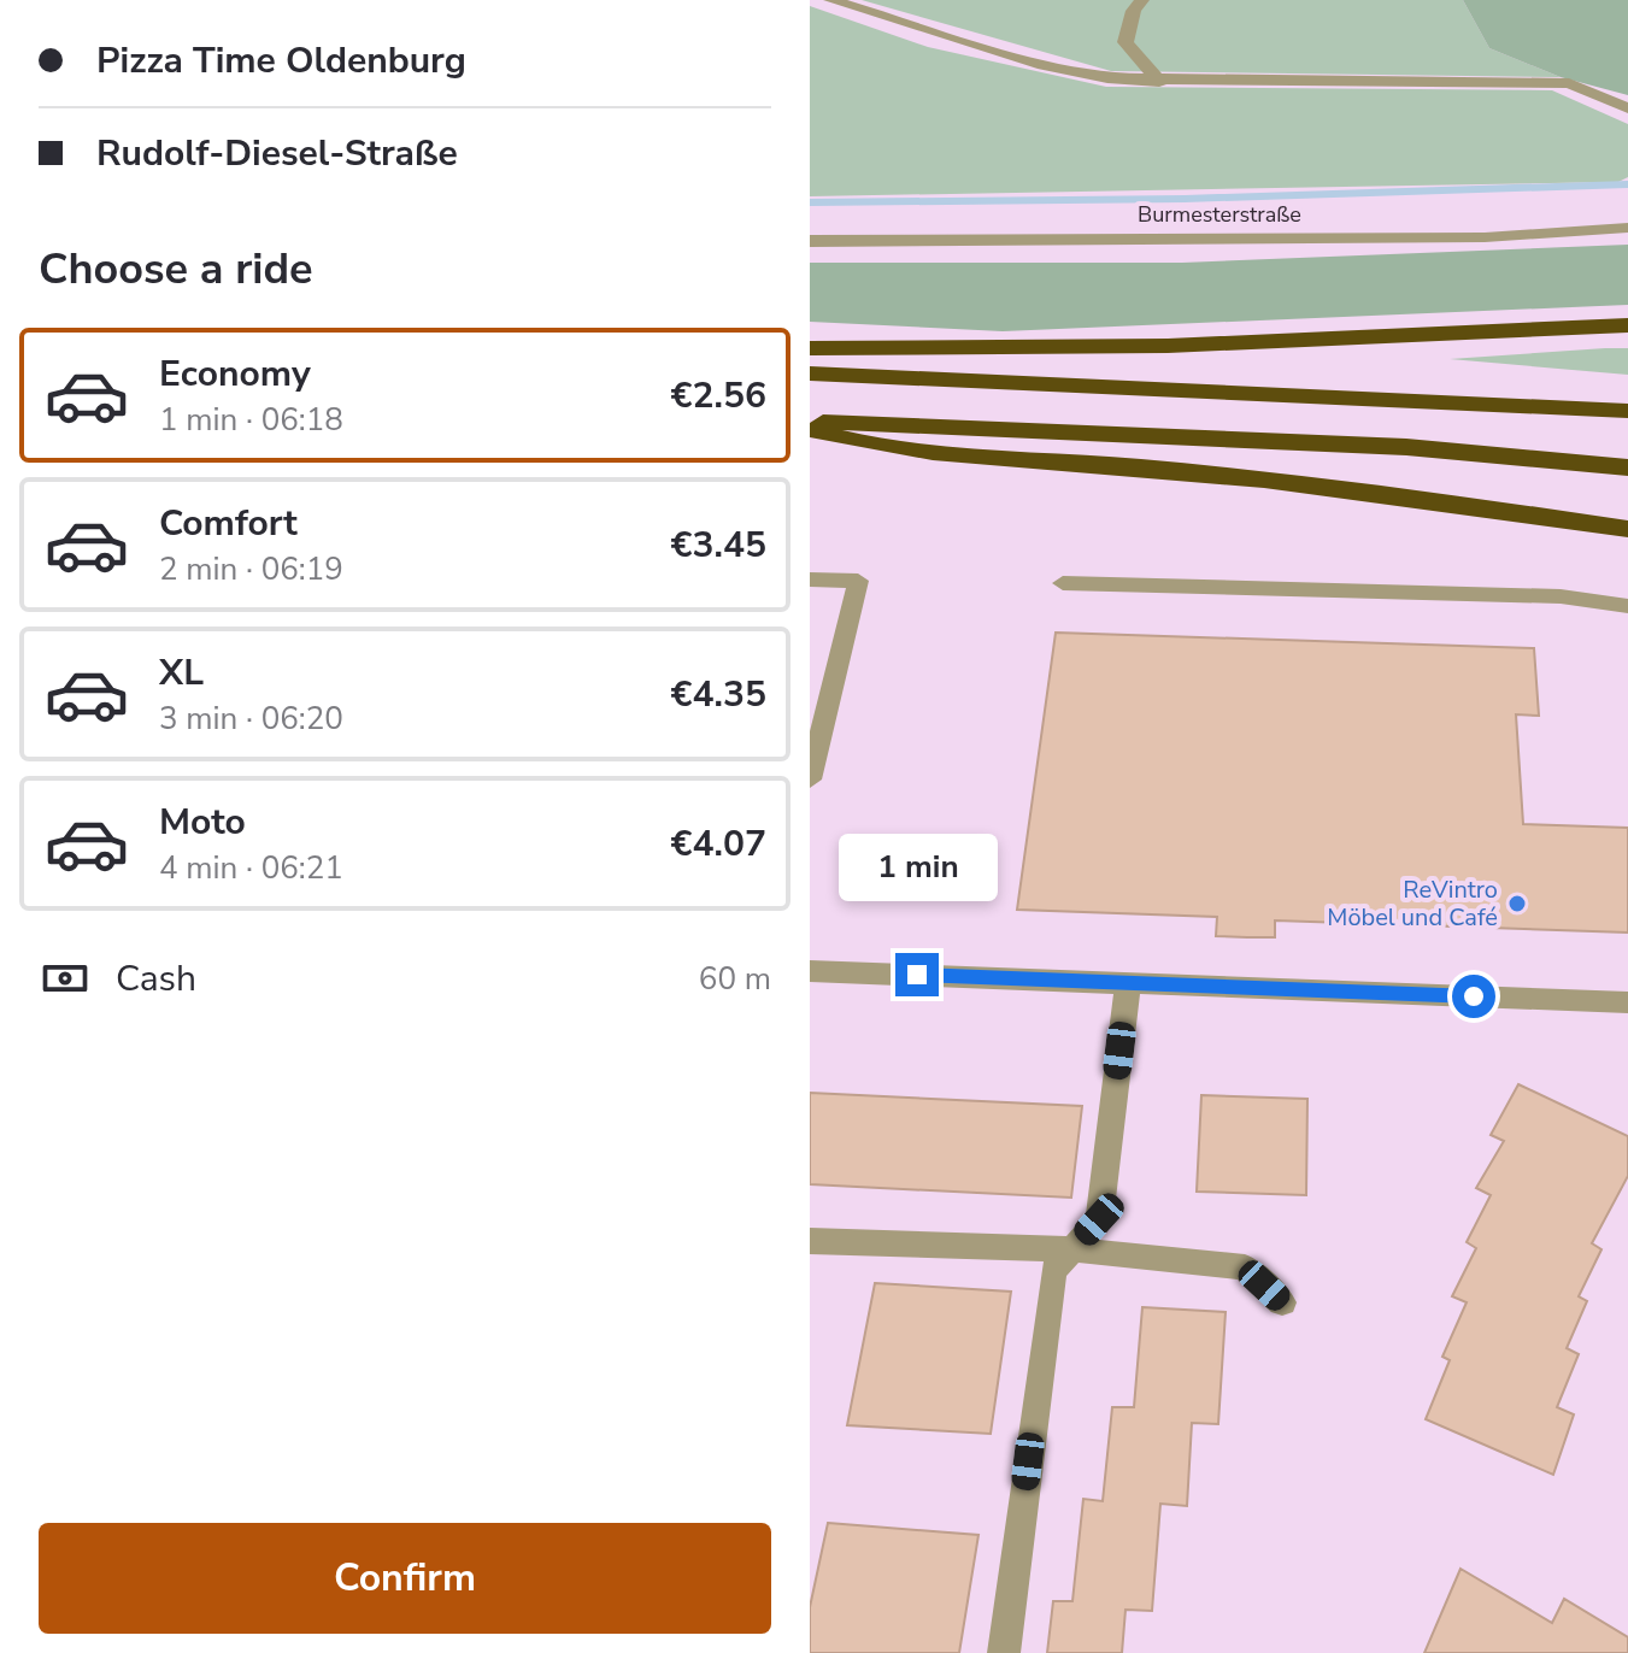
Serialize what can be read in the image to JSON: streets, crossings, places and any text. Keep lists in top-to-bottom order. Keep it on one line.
{"streets":{"street":["Burmesterstraße"]},"places":["ReVintro Möbel und Café"],"page":{"banner":["Pizza Time Oldenburg","Rudolf-Diesel-Straße"],"heading":"Choose a ride","list":[{"name":"Economy","note":"1 min · 06:18","value":"€2.56"},{"name":"Comfort","note":"2 min · 06:19","value":"€3.45"},{"name":"XL","note":"3 min · 06:20","value":"€4.35"},{"name":"Moto","note":"4 min · 06:21","value":"€4.07"}],"bubble":"1 min","pay":["Cash","60 m"],"buttons":"Confirm"}}
